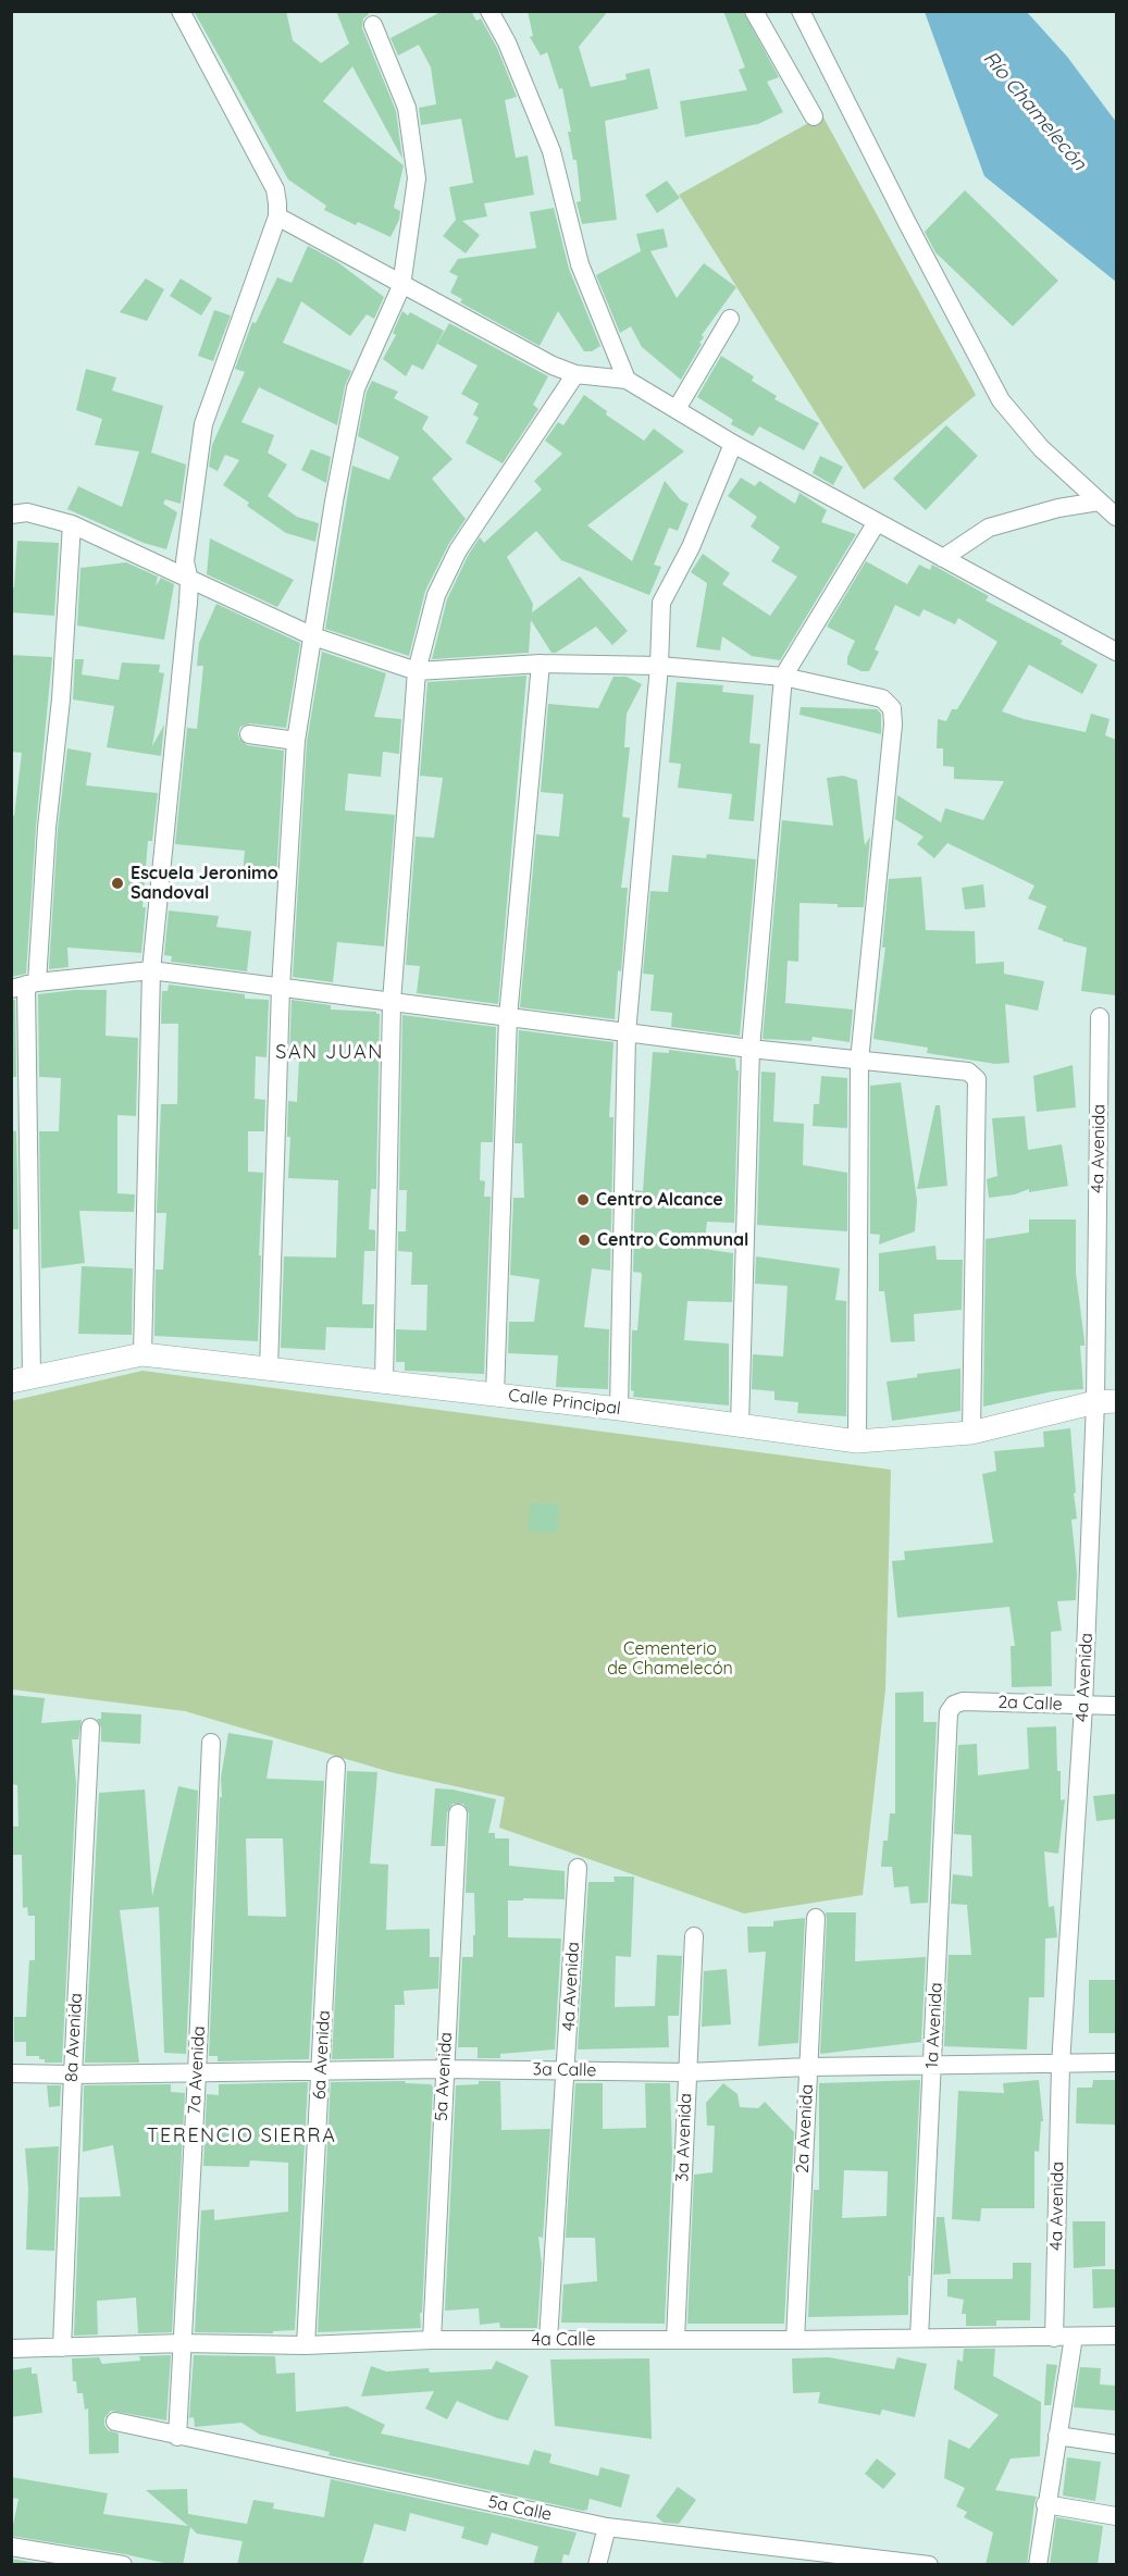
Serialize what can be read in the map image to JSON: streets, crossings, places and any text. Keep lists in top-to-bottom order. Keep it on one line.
{"streets":{"street":["4a Avenida","Calle Principal","2a Calle","1a Avenida","8a Avenida","6a Avenida","7a Avenida","3a Calle","5a Avenida","2a Avenida","3a Avenida","4a Calle","5a Calle"]},"crossings":[["4a Avenida","Calle Principal"],["4a Avenida","2a Calle"],["4a Avenida","3a Calle"],["4a Avenida","4a Calle"],["2a Calle","1a Avenida"],["1a Avenida","3a Calle"],["1a Avenida","4a Calle"],["8a Avenida","3a Calle"],["8a Avenida","4a Calle"],["6a Avenida","3a Calle"],["6a Avenida","4a Calle"],["7a Avenida","3a Calle"],["7a Avenida","4a Calle"],["7a Avenida","5a Calle"],["3a Calle","5a Avenida"],["3a Calle","2a Avenida"],["3a Calle","3a Avenida"],["5a Avenida","4a Calle"],["2a Avenida","4a Calle"],["3a Avenida","4a Calle"]],"districts":["SAN JUAN","TERENCIO SIERRA"],"water":["Río Chamelecón"],"parks":["Cementerio de Chamelecón"],"places":["Escuela Jeronimo Sandoval","Centro Alcance","Centro Communal"]}
